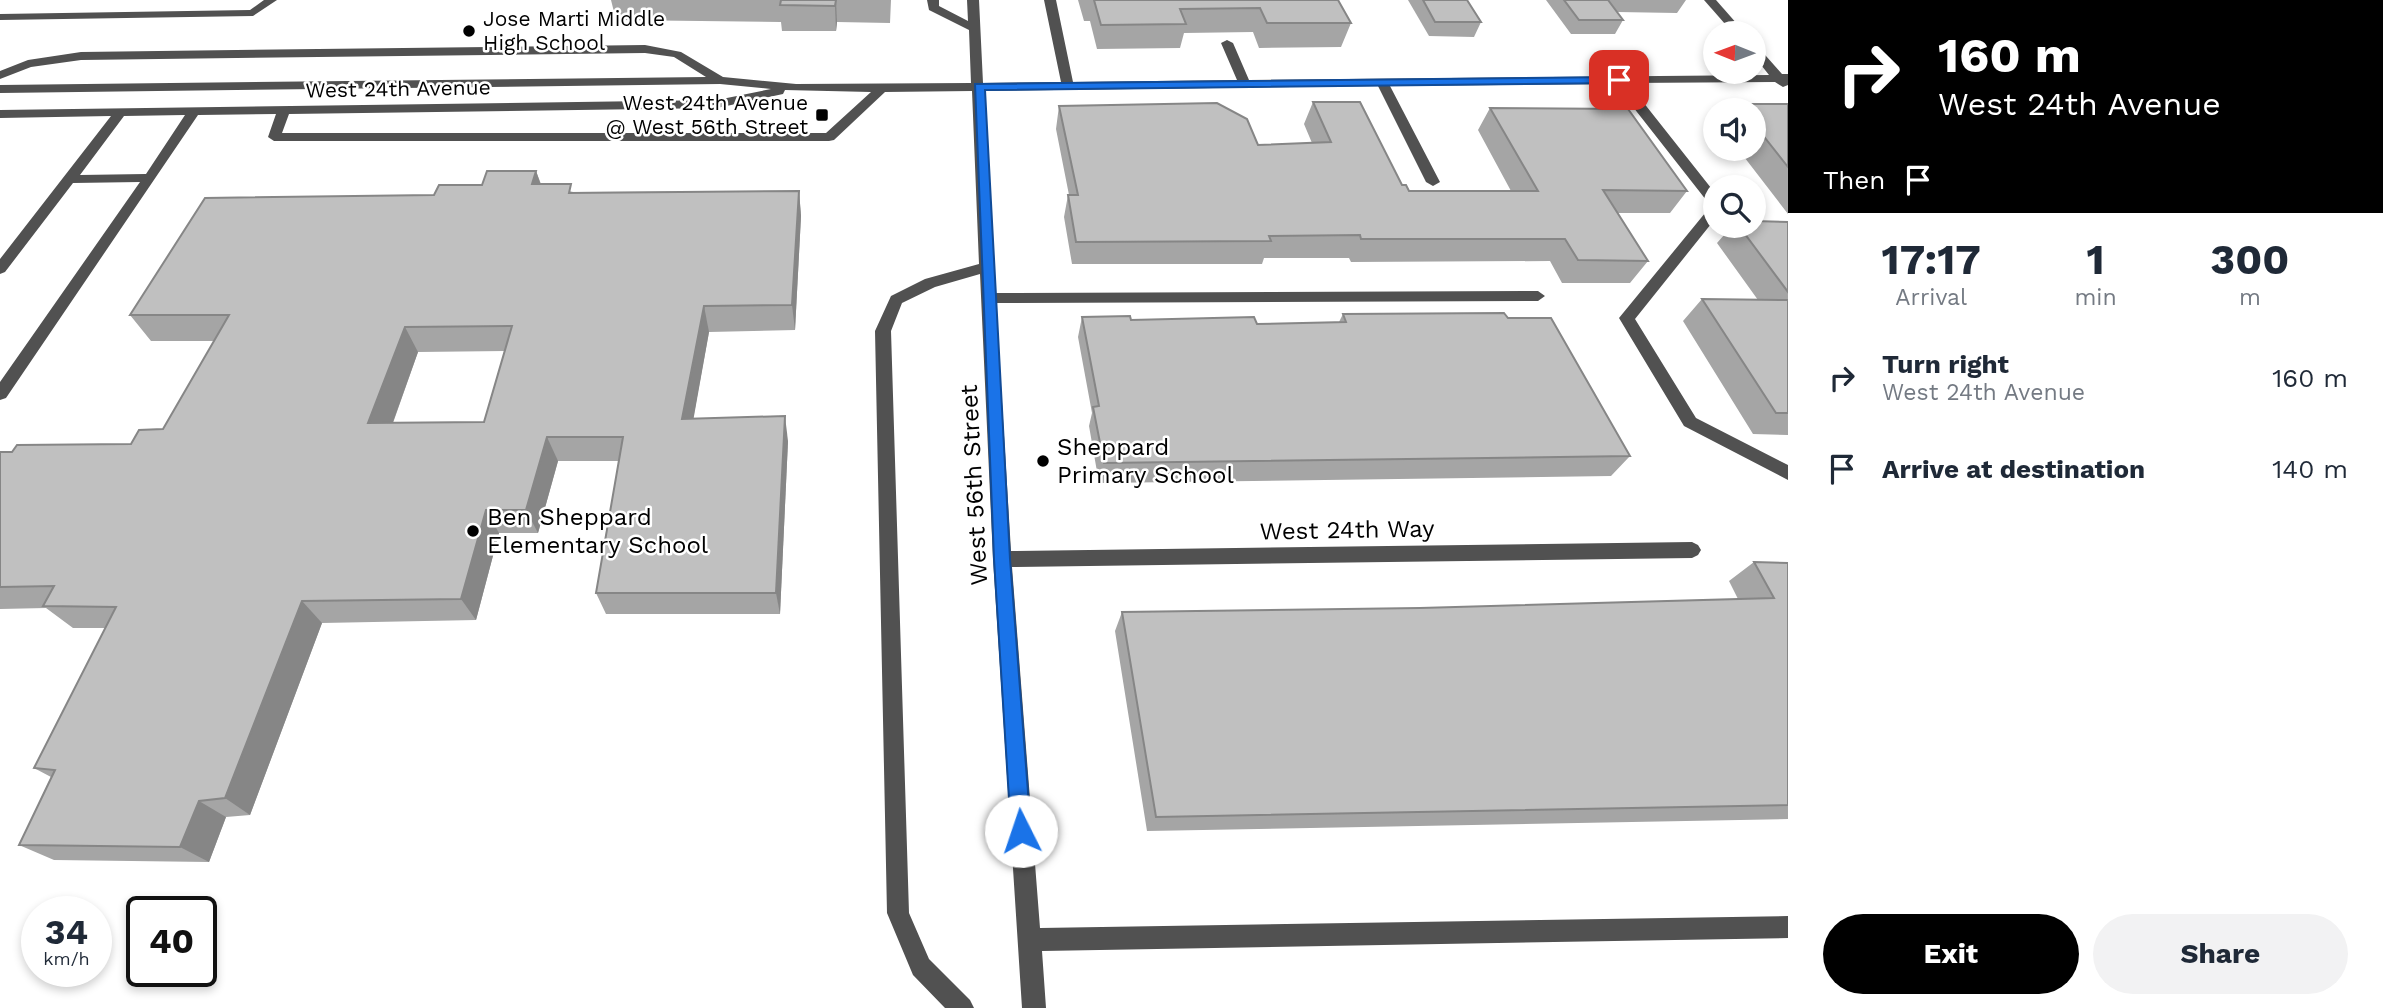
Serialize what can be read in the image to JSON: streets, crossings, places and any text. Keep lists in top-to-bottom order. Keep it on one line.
{"streets":{"street":["West 24th Avenue","West 56th Street","West 24th Way"]},"crossings":[["West 24th Avenue","West 56th Street"],["West 56th Street","West 24th Way"]],"places":{"other":["Jose Marti Middle High School","Sheppard Primary School","Ben Sheppard Elementary School"],"transit":["West 24th Avenue @ West 56th Street"]},"north":"left","page":{"turn":["160 m","West 24th Avenue"],"then":"Then","eta":["17:17","Arrival","1","min","300","m"],"list":[{"name":"Turn right","note":"West 24th Avenue","value":"160 m"},{"name":"Arrive at destination","value":"140 m"}],"speed":"34 km/h","limit":"40","buttons":["Exit","Share"]}}
